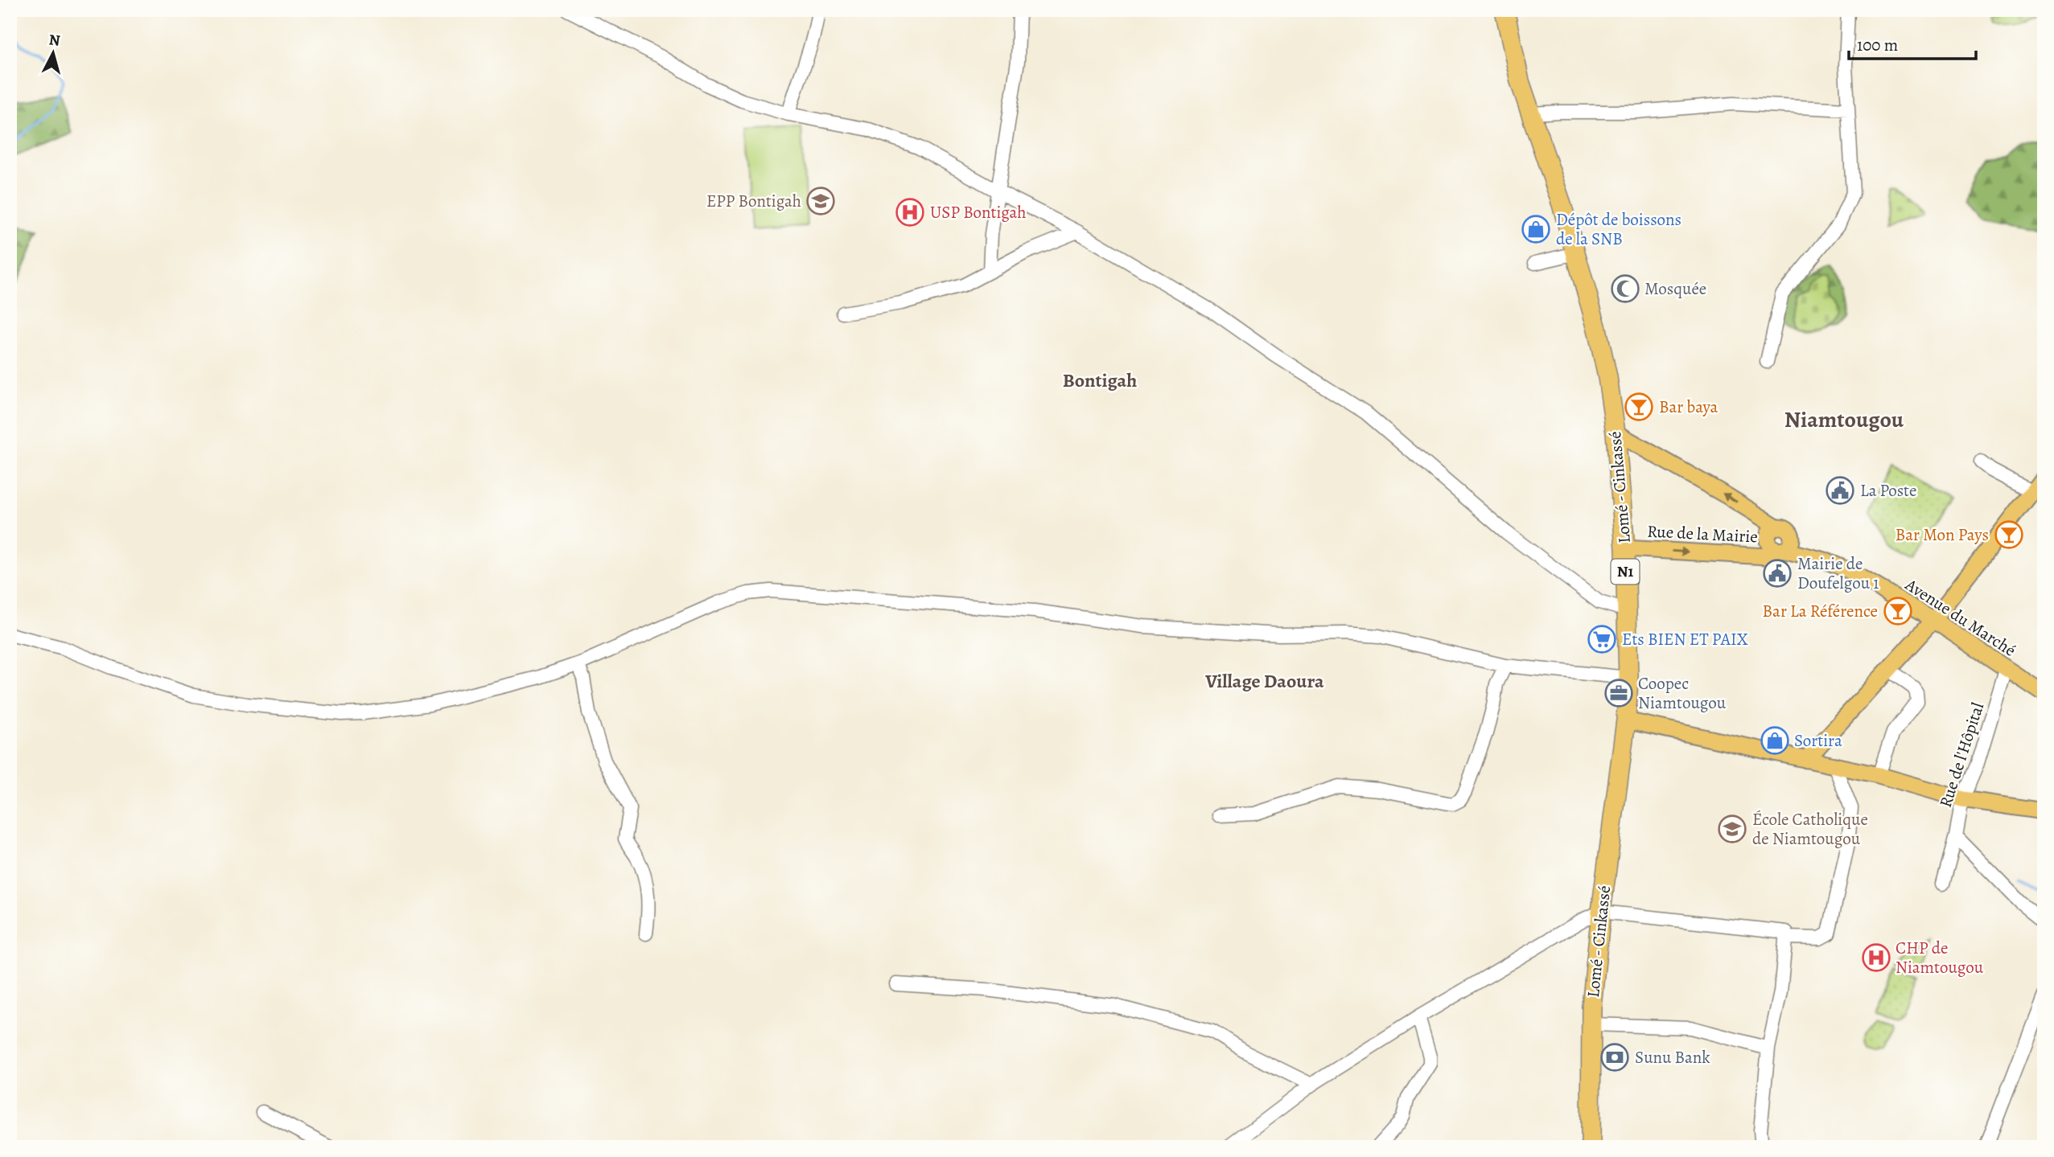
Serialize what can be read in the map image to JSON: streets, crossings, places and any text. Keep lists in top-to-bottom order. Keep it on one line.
{"streets":{"highway":["Lomé - Cinkassé","N1"],"main road":["Rue de la Mairie","Avenue du Marché"],"street":["Rue de l'Hôpital"]},"crossings":[["Lomé - Cinkassé","Rue de la Mairie"],["Rue de la Mairie","Avenue du Marché"],["Avenue du Marché","Rue de l'Hôpital"]],"one_way":["Rue de la Mairie"],"districts":["Bontigah","Niamtougou","Village Daoura"],"places":{"school or university":["EPP Bontigah","École Catholique de Niamtougou"],"hospital":["USP Bontigah","CHP de Niamtougou"],"shop":["Dépôt de boissons de la SNB","Sortira"],"mosque":["Mosquée"],"bar":["Bar baya","Bar Mon Pays","Bar La Référence"],"public building":["La Poste","Mairie de Doufelgou 1"],"supermarket":["Ets BIEN ET PAIX"],"office":["Coopec Niamtougou"],"bank":["Sunu Bank"]},"scale_bar":"100 m","north":"top"}
